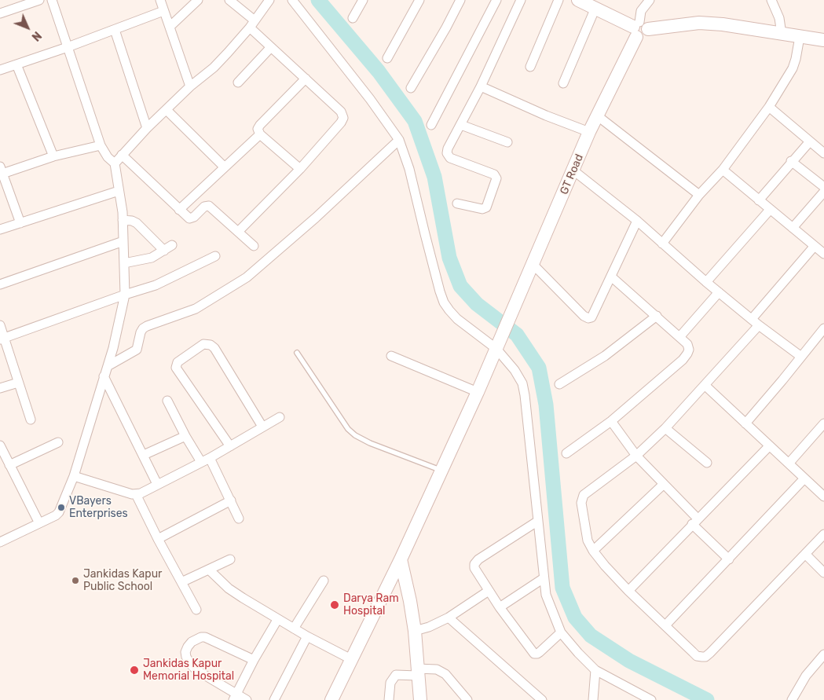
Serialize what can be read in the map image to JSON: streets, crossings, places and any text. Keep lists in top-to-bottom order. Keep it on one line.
{"streets":{"main road":["GT Road"]},"places":["VBayers Enterprises","Jankidas Kapur Public School","Darya Ram Hospital","Jankidas Kapur Memorial Hospital"],"north":"bottom right"}
